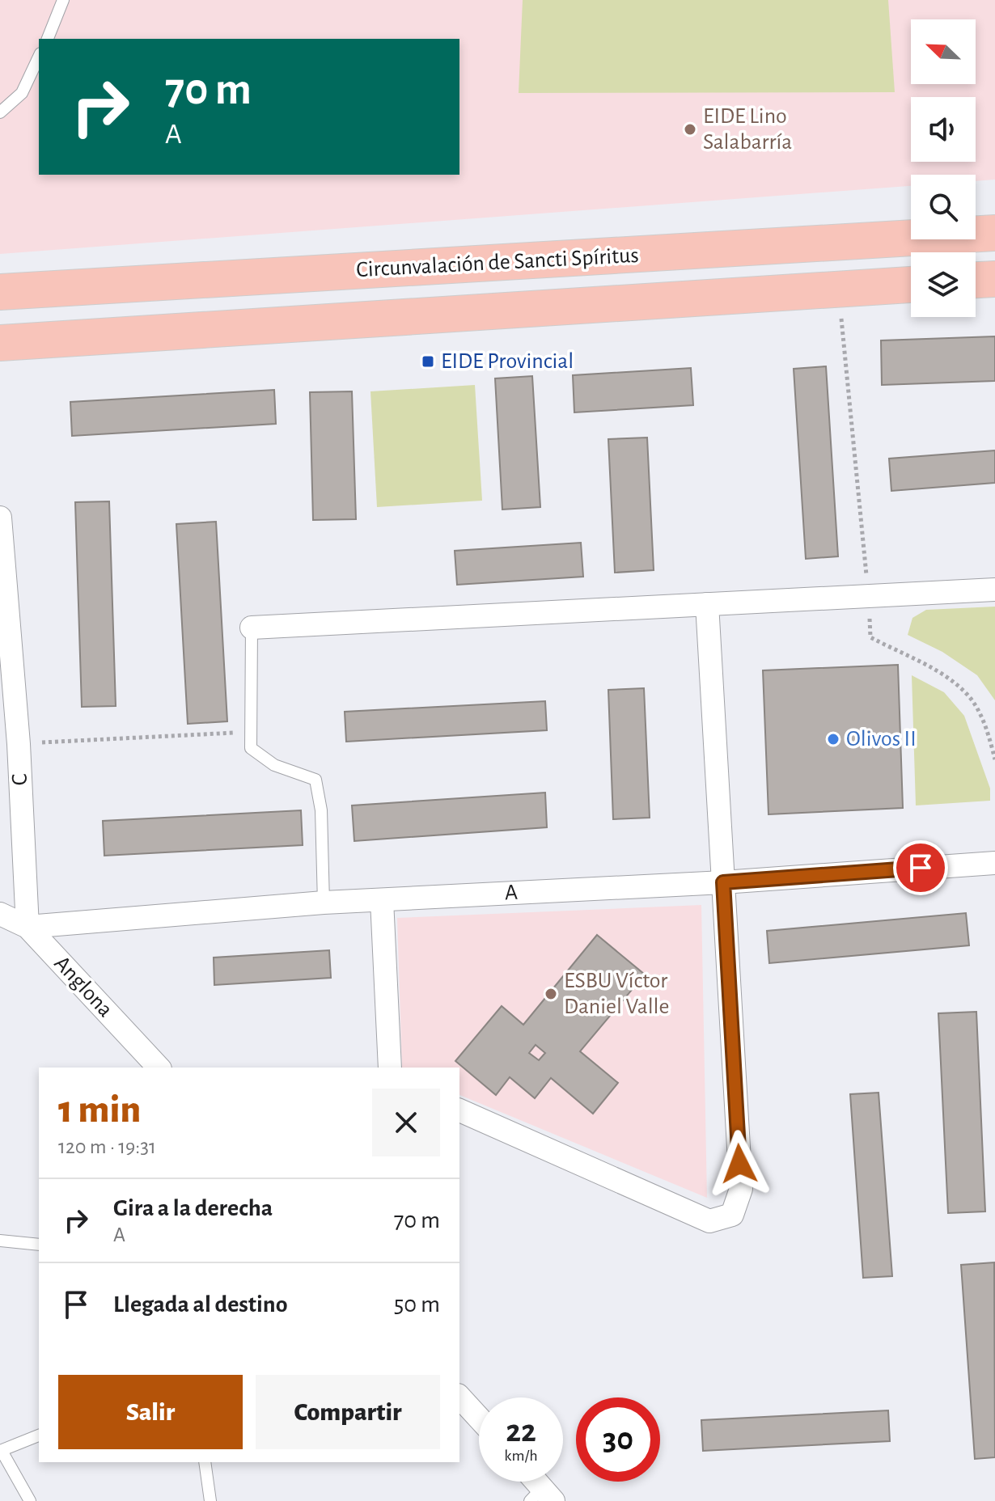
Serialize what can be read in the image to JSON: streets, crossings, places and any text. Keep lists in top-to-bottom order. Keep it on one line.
{"streets":{"highway":["Circunvalación de Sancti Spíritus"],"street":["C","A","Anglona"]},"crossings":[["C","A"],["C","Anglona"],["A","Anglona"]],"places":{"other":["EIDE Lino Salabarría","Olivos II","ESBU Víctor Daniel Valle"],"transit":["EIDE Provincial"]},"north":"top left","page":{"turn":["70 m","A"],"heading":["1 min","120 m · 19:31"],"list":[{"name":"Gira a la derecha","note":"A","value":"70 m"},{"name":"Llegada al destino","value":"50 m"}],"buttons":["Salir","Compartir"],"speed":"22 km/h","limit":"30"}}
